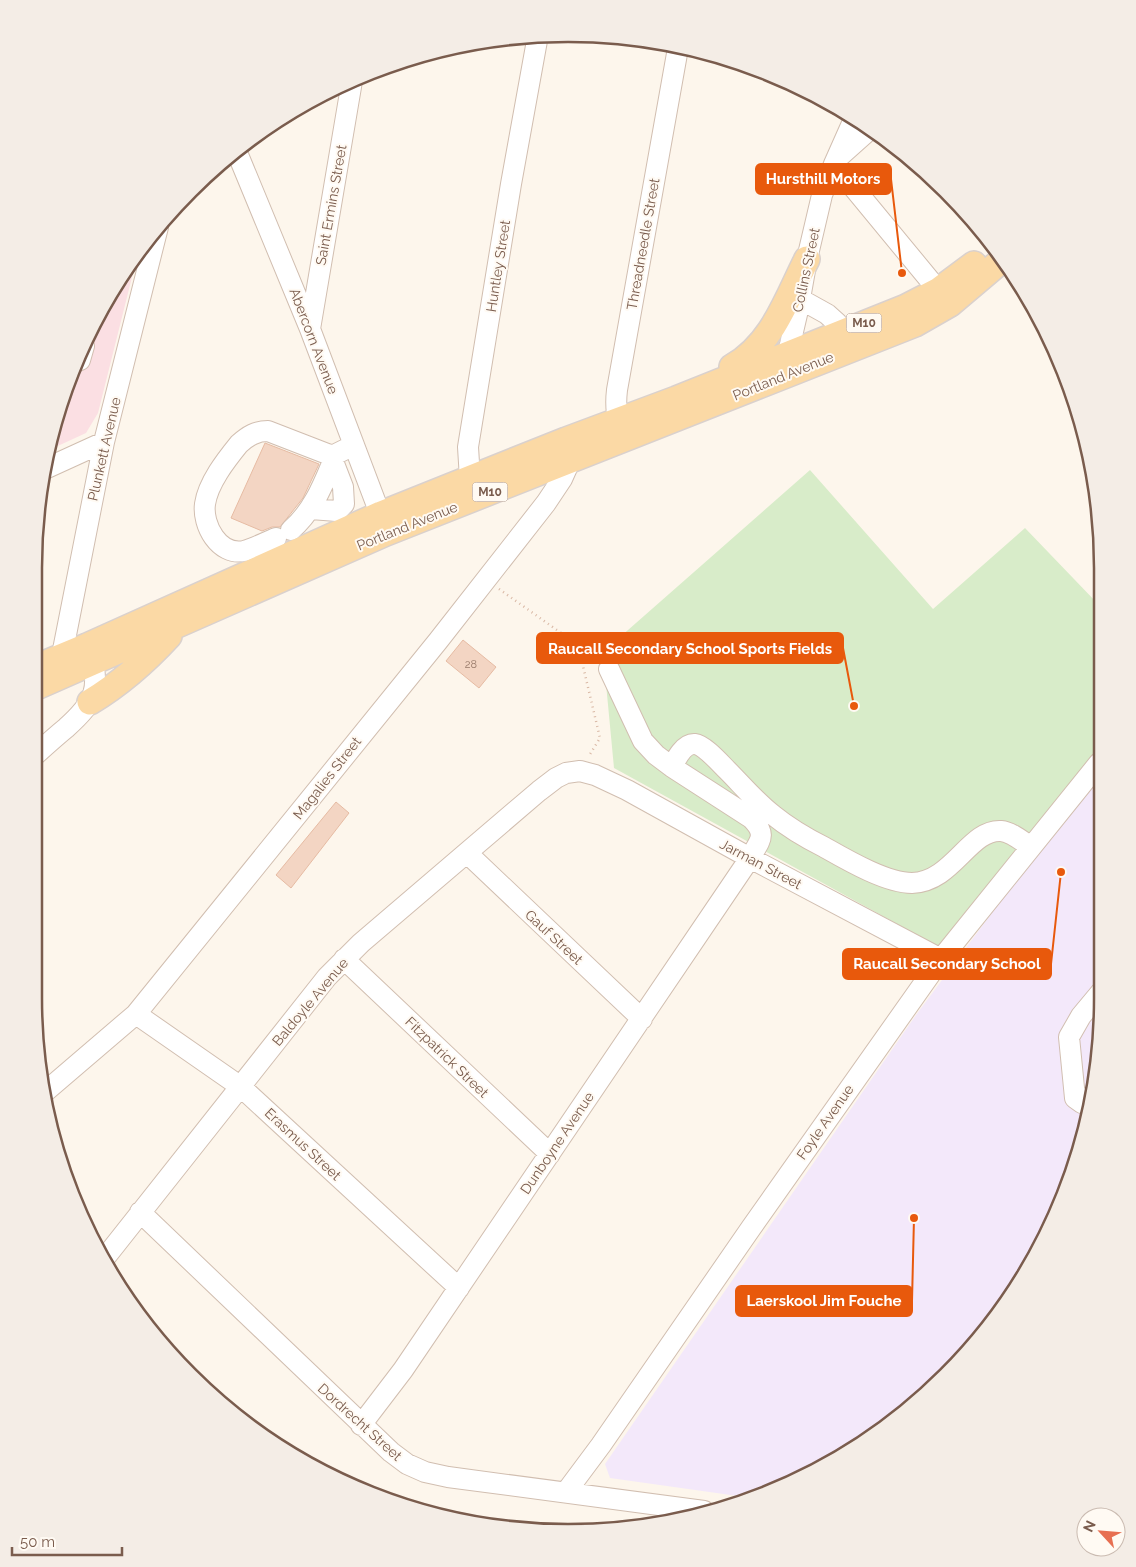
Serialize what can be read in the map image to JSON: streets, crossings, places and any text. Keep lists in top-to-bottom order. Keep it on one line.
{"streets":{"main road":["M10","Portland Avenue"],"street":["Saint Ermins Street","Threadneedle Street","Huntley Street","Collins Street","Abercorn Avenue","Plunkett Avenue","Magalies Street","Jarman Street","Gauf Street","Baldoyle Avenue","Fitzpatrick Street","Foyle Avenue","Dunboyne Avenue","Erasmus Street","Dordrecht Street"]},"crossings":[["Saint Ermins Street","Abercorn Avenue"],["Threadneedle Street","Portland Avenue"],["Huntley Street","Portland Avenue"],["Collins Street","Portland Avenue"],["M10","Portland Avenue"],["Abercorn Avenue","Portland Avenue"],["Portland Avenue","Plunkett Avenue"],["Portland Avenue","Magalies Street"],["Magalies Street","Erasmus Street"],["Jarman Street","Baldoyle Avenue"],["Jarman Street","Foyle Avenue"],["Jarman Street","Dunboyne Avenue"],["Gauf Street","Baldoyle Avenue"],["Gauf Street","Dunboyne Avenue"],["Baldoyle Avenue","Fitzpatrick Street"],["Baldoyle Avenue","Erasmus Street"],["Baldoyle Avenue","Dordrecht Street"],["Fitzpatrick Street","Dunboyne Avenue"],["Foyle Avenue","Dordrecht Street"],["Dunboyne Avenue","Erasmus Street"],["Dunboyne Avenue","Dordrecht Street"]],"places":["Hursthill Motors","Raucall Secondary School Sports Fields","Raucall Secondary School","Laerskool Jim Fouche"],"house_numbers":["28"],"scale_bar":"50 m","north":"top left"}
